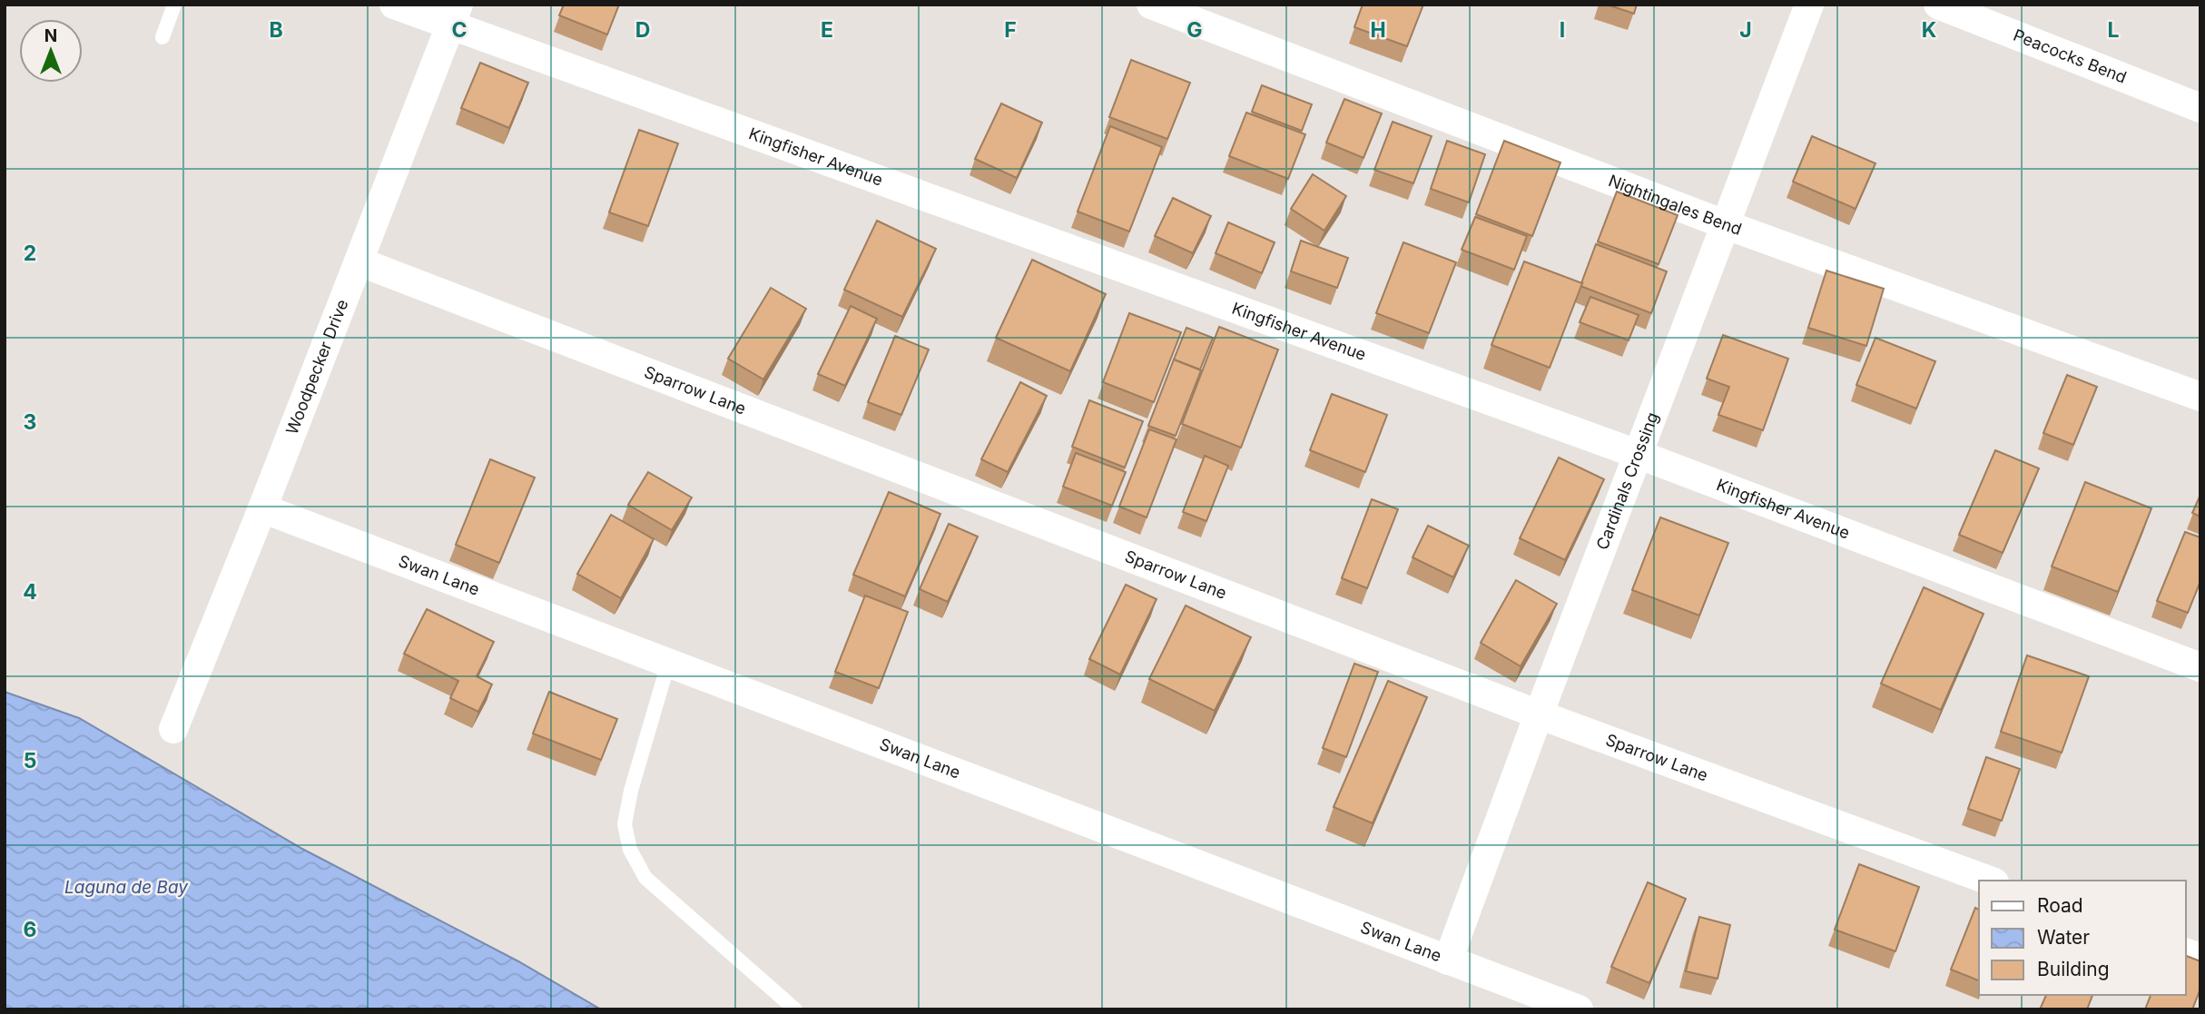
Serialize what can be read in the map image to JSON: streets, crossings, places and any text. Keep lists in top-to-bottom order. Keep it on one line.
{"streets":{"street":["Peacocks Bend","Kingfisher Avenue","Nightingales Bend","Woodpecker Drive","Sparrow Lane","Cardinals Crossing","Swan Lane"]},"crossings":[["Kingfisher Avenue","Woodpecker Drive"],["Kingfisher Avenue","Cardinals Crossing"],["Nightingales Bend","Cardinals Crossing"],["Woodpecker Drive","Sparrow Lane"],["Woodpecker Drive","Swan Lane"],["Sparrow Lane","Cardinals Crossing"],["Cardinals Crossing","Swan Lane"]],"water":["Laguna de Bay"],"legend":["Road","Water","Building"],"north":"top","grid":{"columns":["B","C","D","E","F","G","H","I","J","K","L"],"rows":["2","3","4","5","6"]}}
